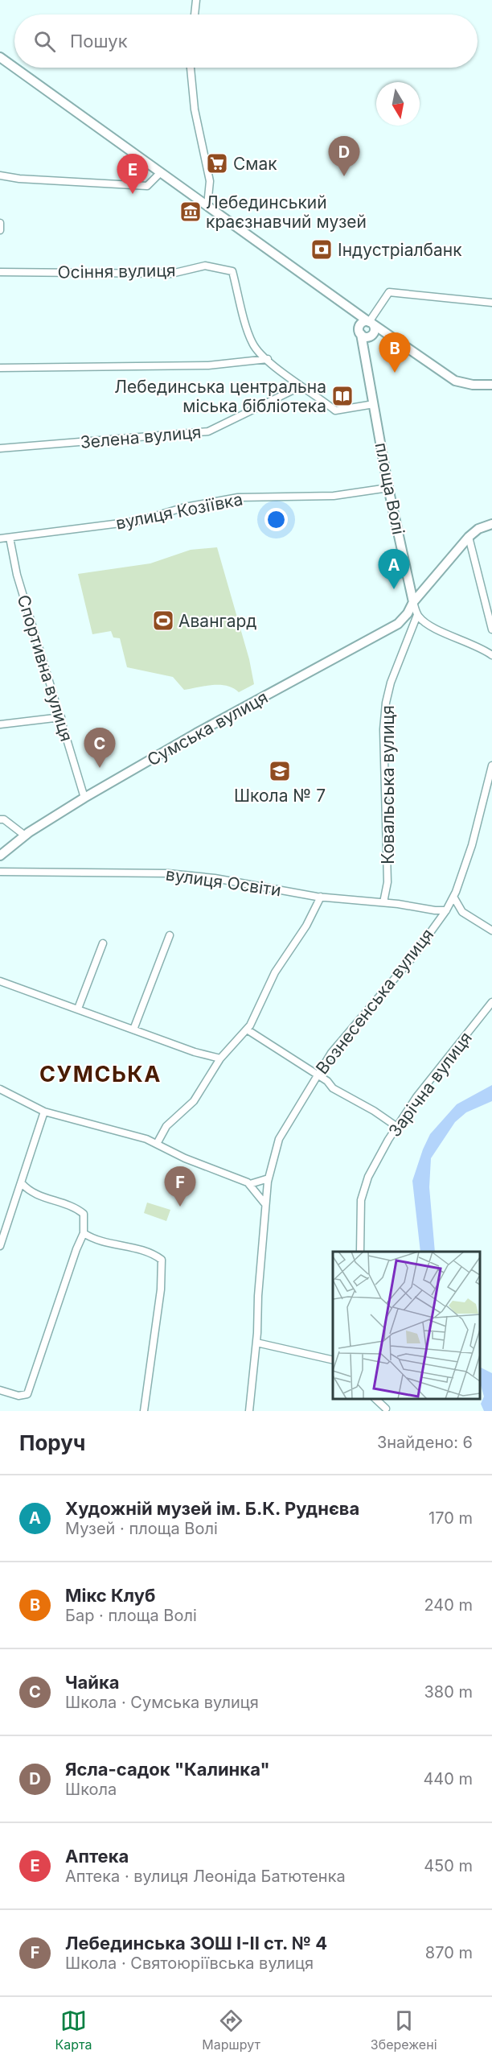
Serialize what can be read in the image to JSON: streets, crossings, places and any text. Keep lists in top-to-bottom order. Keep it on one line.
{"streets":{"main road":["площа Волі","Сумська вулиця"],"street":["Осіння вулиця","Зелена вулиця","вулиця Козіївка","Спортивна вулиця","Ковальська вулиця","вулиця Освіти","Вознесенська вулиця","Зарічна вулиця"]},"crossings":[["площа Волі","вулиця Козіївка"],["площа Волі","Сумська вулиця"],["вулиця Козіївка","Спортивна вулиця"],["Спортивна вулиця","Сумська вулиця"],["Ковальська вулиця","вулиця Освіти"],["вулиця Освіти","Вознесенська вулиця"]],"districts":["СУМСЬКА"],"places":{"supermarket":["Смак"],"museum":["Лебединський краєзнавчий музей"],"bank":["Індустріалбанк"],"library":["Лебединська центральна міська бібліотека"],"sports":["Авангард"],"school or university":["Школа № 7"]},"north":"bottom","page":{"search":"Пошук","pins":["D","E","B","A","C","F"],"heading":["Поруч","Знайдено: 6"],"list":[{"mark":"A","name":"Художній музей ім. Б.К. Руднєва","note":"Музей · площа Волі","value":"170 m"},{"mark":"B","name":"Мікс Клуб","note":"Бар · площа Волі","value":"240 m"},{"mark":"C","name":"Чайка","note":"Школа · Сумська вулиця","value":"380 m"},{"mark":"D","name":"Ясла-садок \"Калинка\"","note":"Школа","value":"440 m"},{"mark":"E","name":"Аптека","note":"Аптека · вулиця Леоніда Батютенка","value":"450 m"},{"mark":"F","name":"Лебединська ЗОШ І-ІІ ст. № 4","note":"Школа · Святоюріївська вулиця","value":"870 m"}],"nav":["Карта","Маршрут","Збережені"]}}
